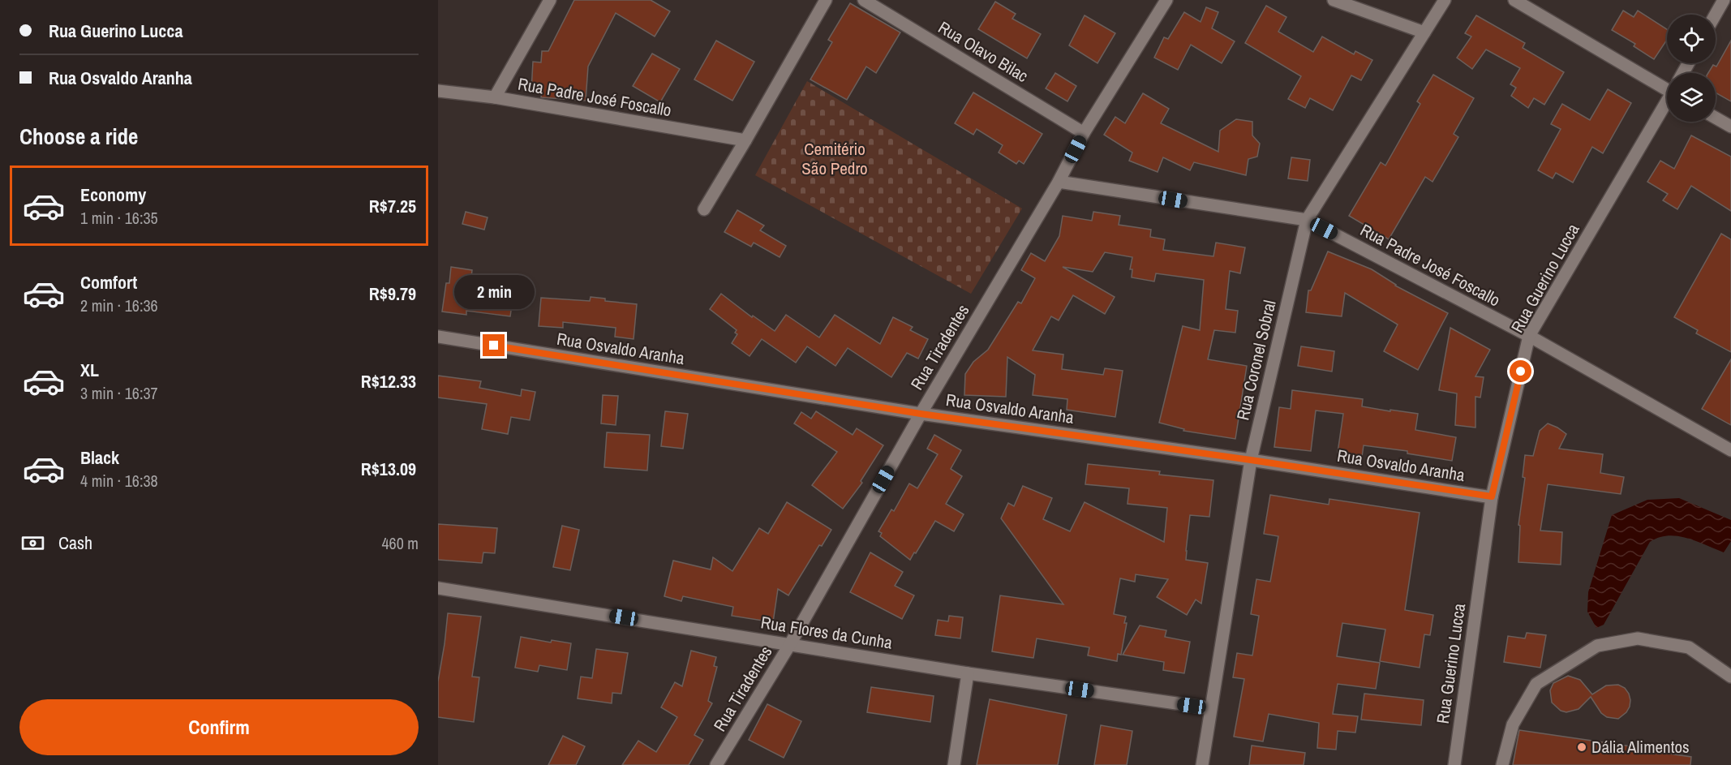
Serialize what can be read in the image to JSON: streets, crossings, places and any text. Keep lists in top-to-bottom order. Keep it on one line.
{"streets":{"street":["Rua Olavo Bilac","Rua Padre José Foscallo","Rua Guerino Lucca","Rua Tiradentes","Rua Osvaldo Aranha","Rua Coronel Sobral","Rua Flores da Cunha"]},"crossings":[["Rua Olavo Bilac","Rua Tiradentes"],["Rua Padre José Foscallo","Rua Guerino Lucca"],["Rua Padre José Foscallo","Rua Tiradentes"],["Rua Padre José Foscallo","Rua Coronel Sobral"],["Rua Guerino Lucca","Rua Osvaldo Aranha"],["Rua Tiradentes","Rua Osvaldo Aranha"],["Rua Tiradentes","Rua Flores da Cunha"],["Rua Osvaldo Aranha","Rua Coronel Sobral"],["Rua Coronel Sobral","Rua Flores da Cunha"]],"parks":["Cemitério São Pedro"],"places":["Dália Alimentos"],"page":{"banner":["Rua Guerino Lucca","Rua Osvaldo Aranha"],"heading":"Choose a ride","list":[{"name":"Economy","note":"1 min · 16:35","value":"R$7.25"},{"name":"Comfort","note":"2 min · 16:36","value":"R$9.79"},{"name":"XL","note":"3 min · 16:37","value":"R$12.33"},{"name":"Black","note":"4 min · 16:38","value":"R$13.09"}],"bubble":"2 min","pay":["Cash","460 m"],"buttons":"Confirm"}}
